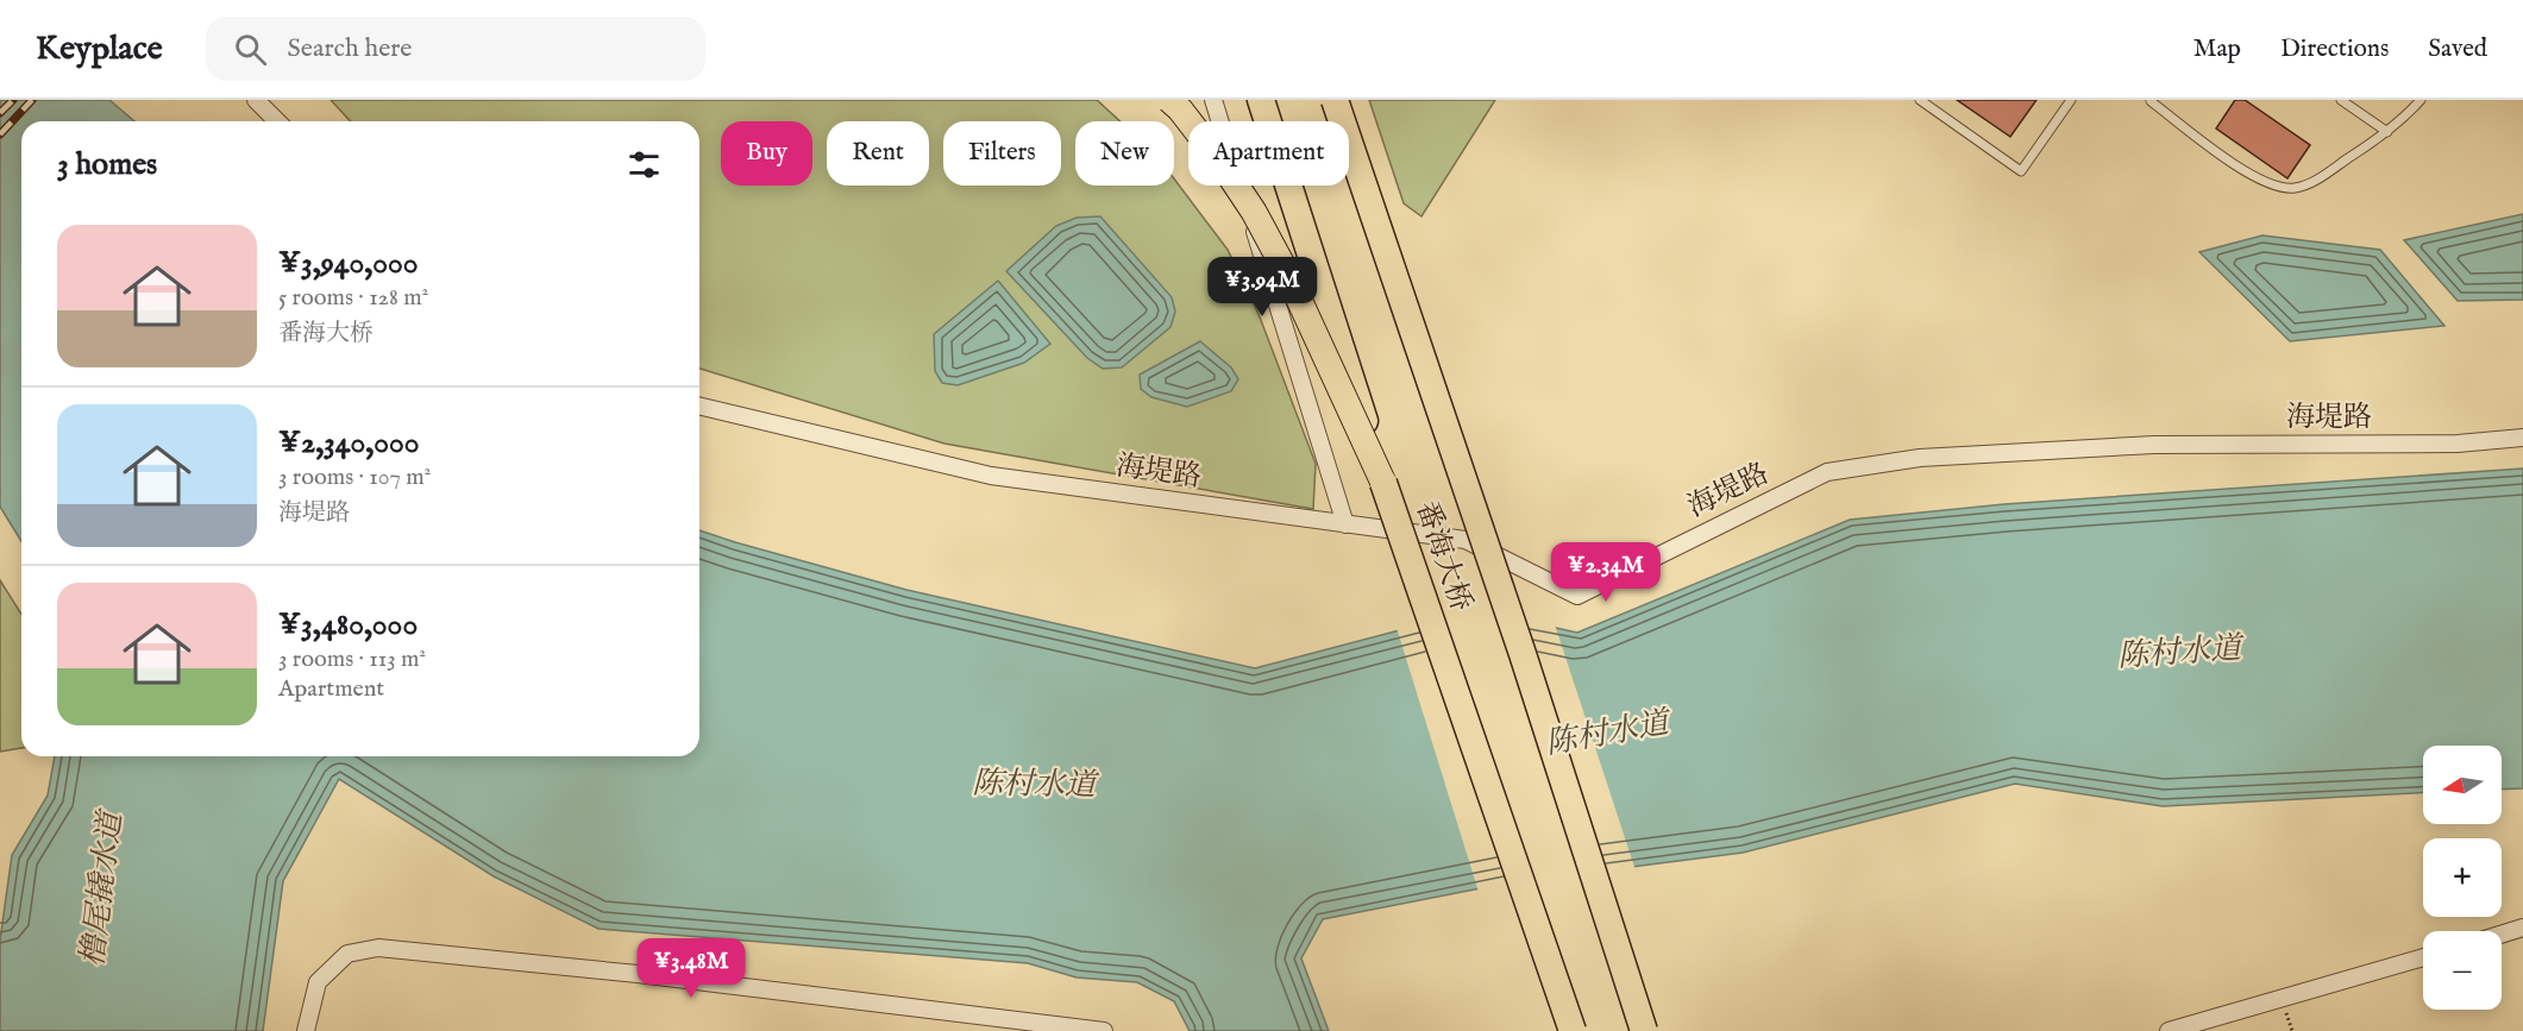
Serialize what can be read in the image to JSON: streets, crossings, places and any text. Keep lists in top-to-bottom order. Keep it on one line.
{"streets":{"highway":["番海大桥"],"street":["海堤路"]},"water":["陈村水道","橹尾撬水道"],"north":"left","page":{"header":"Keyplace","search":"Search here","nav":["Map","Directions","Saved"],"chip":["Buy","Rent","Filters","New","Apartment"],"heading":"3 homes","list":[{"name":"¥3,940,000","note":"5 rooms · 128 m² · 番海大桥"},{"name":"¥2,340,000","note":"3 rooms · 107 m² · 海堤路"},{"name":"¥3,480,000","note":"3 rooms · 113 m² · Apartment"}],"price":["¥3.94M","¥2.34M","¥3.48M"],"map_buttons":["+","−"]}}
